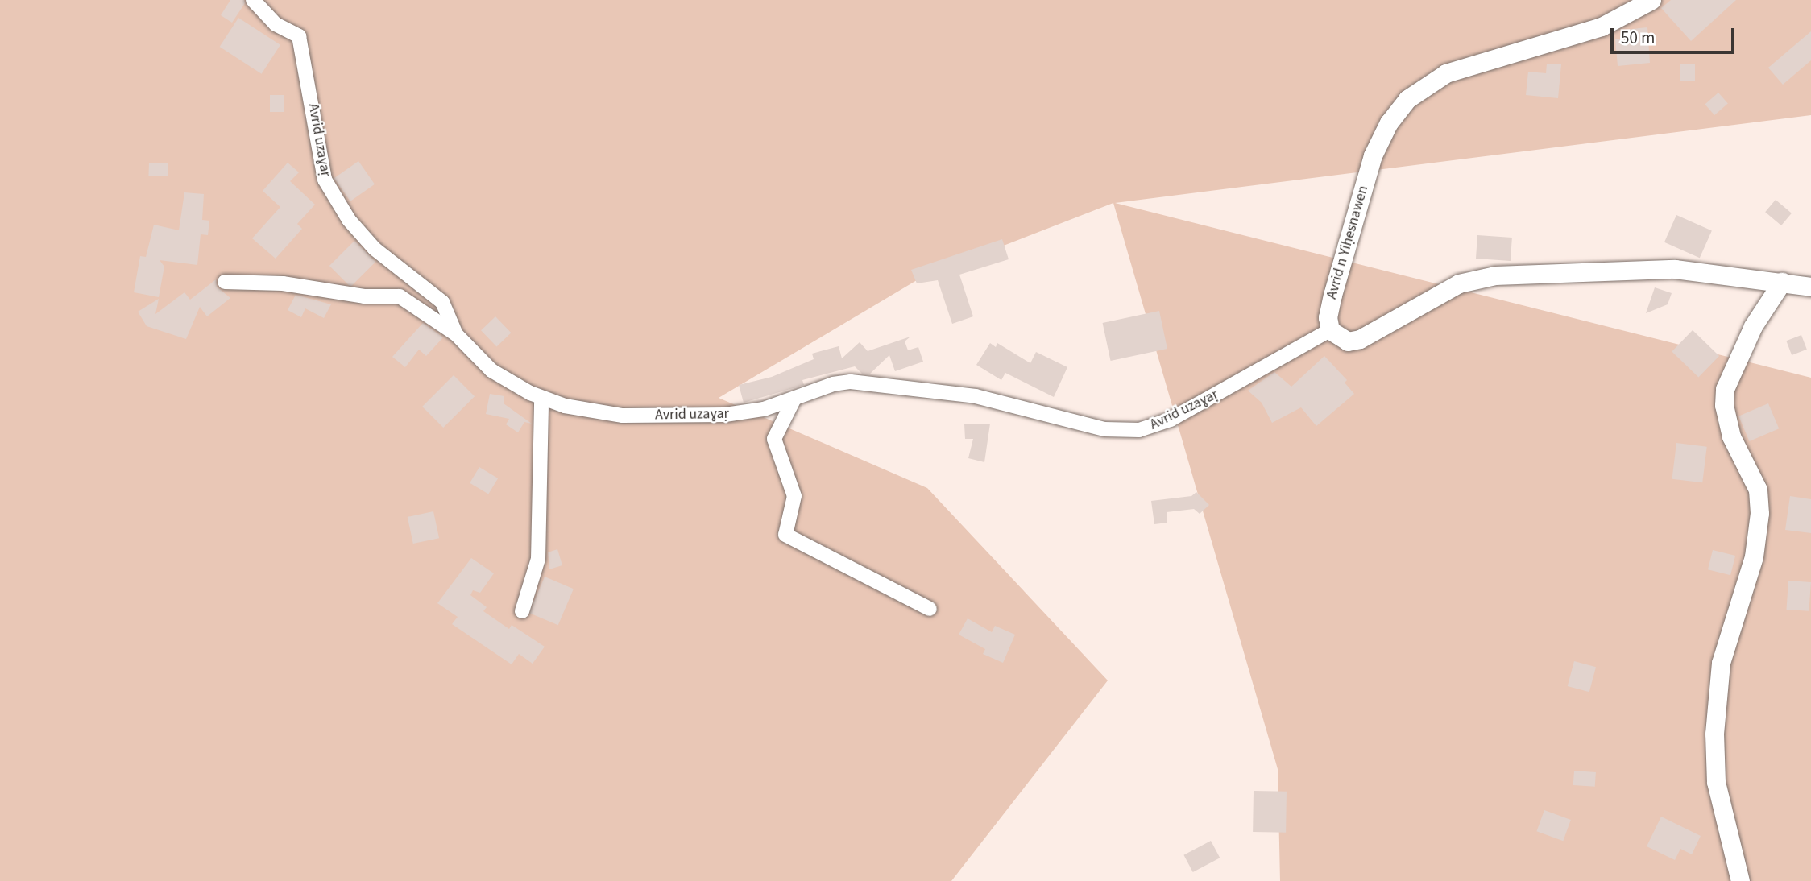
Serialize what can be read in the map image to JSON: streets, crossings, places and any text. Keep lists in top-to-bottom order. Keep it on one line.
{"streets":{"street":["Avrid uzaɣaṛ","Avrid n Yiḥesnawen"]},"crossings":[["Avrid uzaɣaṛ","Avrid n Yiḥesnawen"]],"scale_bar":"50 m"}
